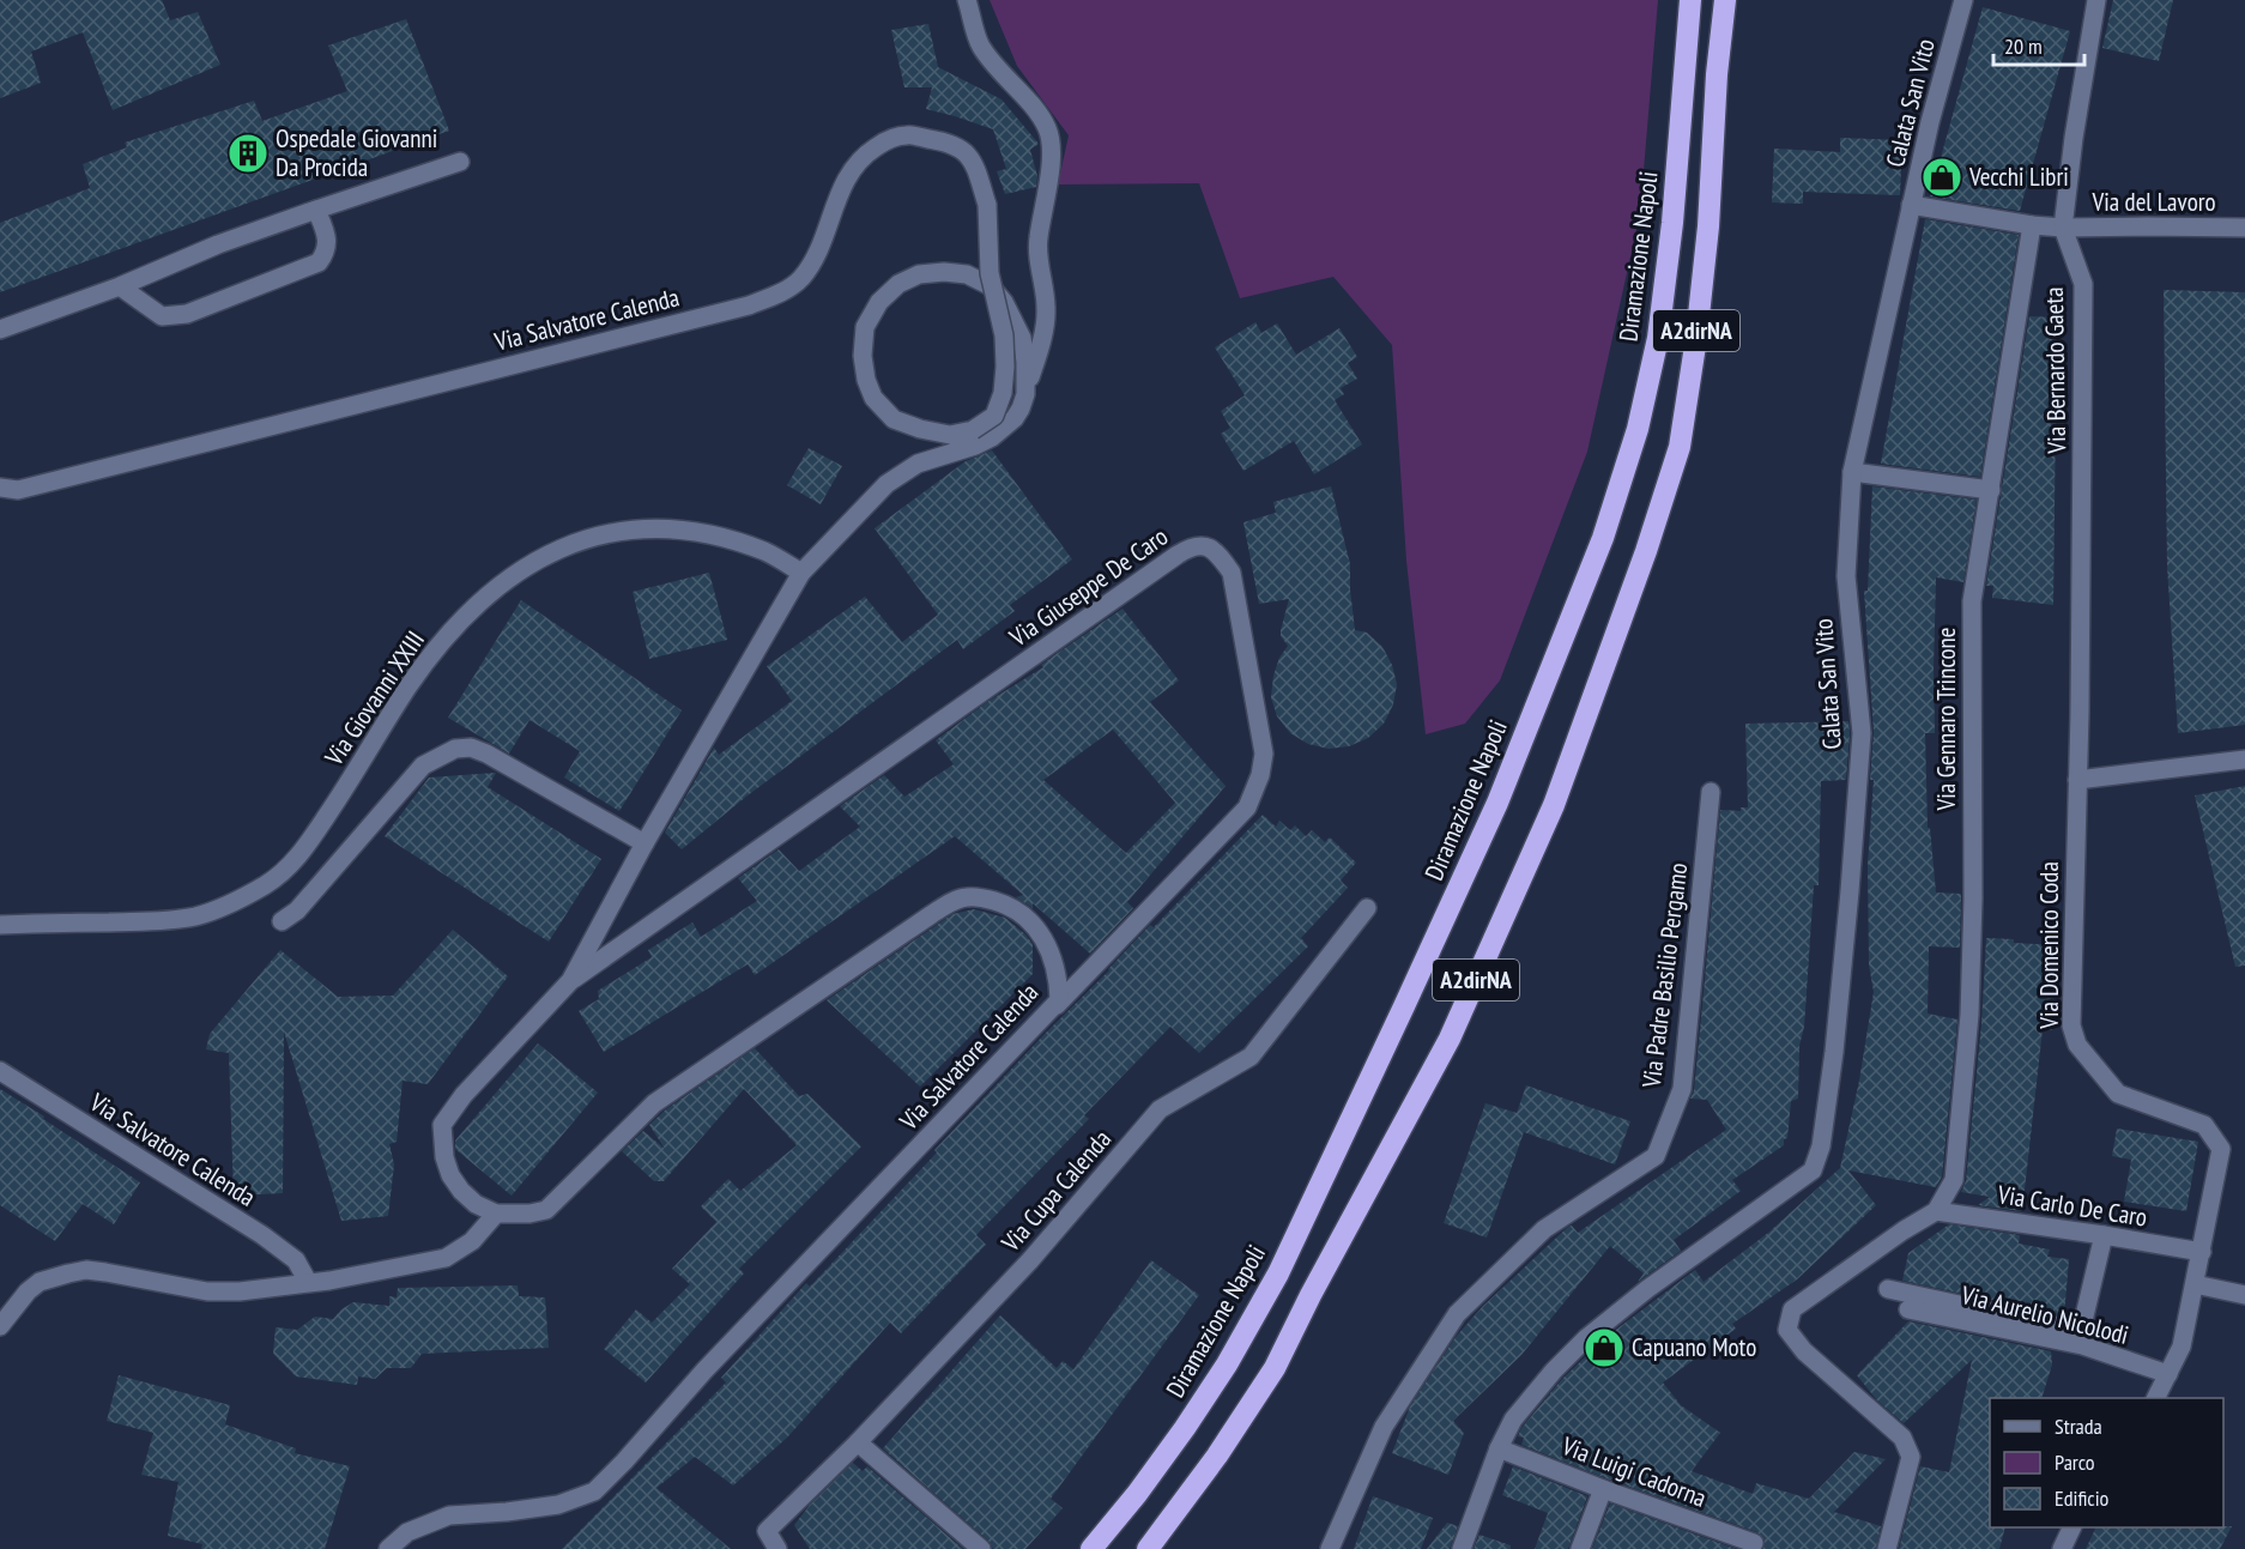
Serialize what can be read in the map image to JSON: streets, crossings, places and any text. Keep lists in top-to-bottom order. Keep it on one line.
{"streets":{"highway":["Diramazione Napoli","A2dirNA"],"street":["Calata San Vito","Via del Lavoro","Via Salvatore Calenda","Via Bernardo Gaeta","Via Giuseppe De Caro","Via Giovanni XXIII","Via Gennaro Trincone","Via Domenico Coda","Via Padre Basilio Pergamo","Via Cupa Calenda","Via Carlo De Caro","Via Aurelio Nicolodi","Via Luigi Cadorna"]},"crossings":[["Calata San Vito","Via del Lavoro"],["Calata San Vito","Via Luigi Cadorna"],["Via del Lavoro","Via Bernardo Gaeta"],["Via del Lavoro","Via Gennaro Trincone"],["Via Salvatore Calenda","Via Giuseppe De Caro"],["Via Bernardo Gaeta","Via Domenico Coda"],["Via Gennaro Trincone","Via Carlo De Caro"],["Via Domenico Coda","Via Carlo De Caro"],["Via Domenico Coda","Via Aurelio Nicolodi"]],"places":{"building":["Ospedale Giovanni Da Procida"],"shop":["Vecchi Libri","Capuano Moto"]},"legend":["Strada","Parco","Edificio"],"scale_bar":"20 m"}
